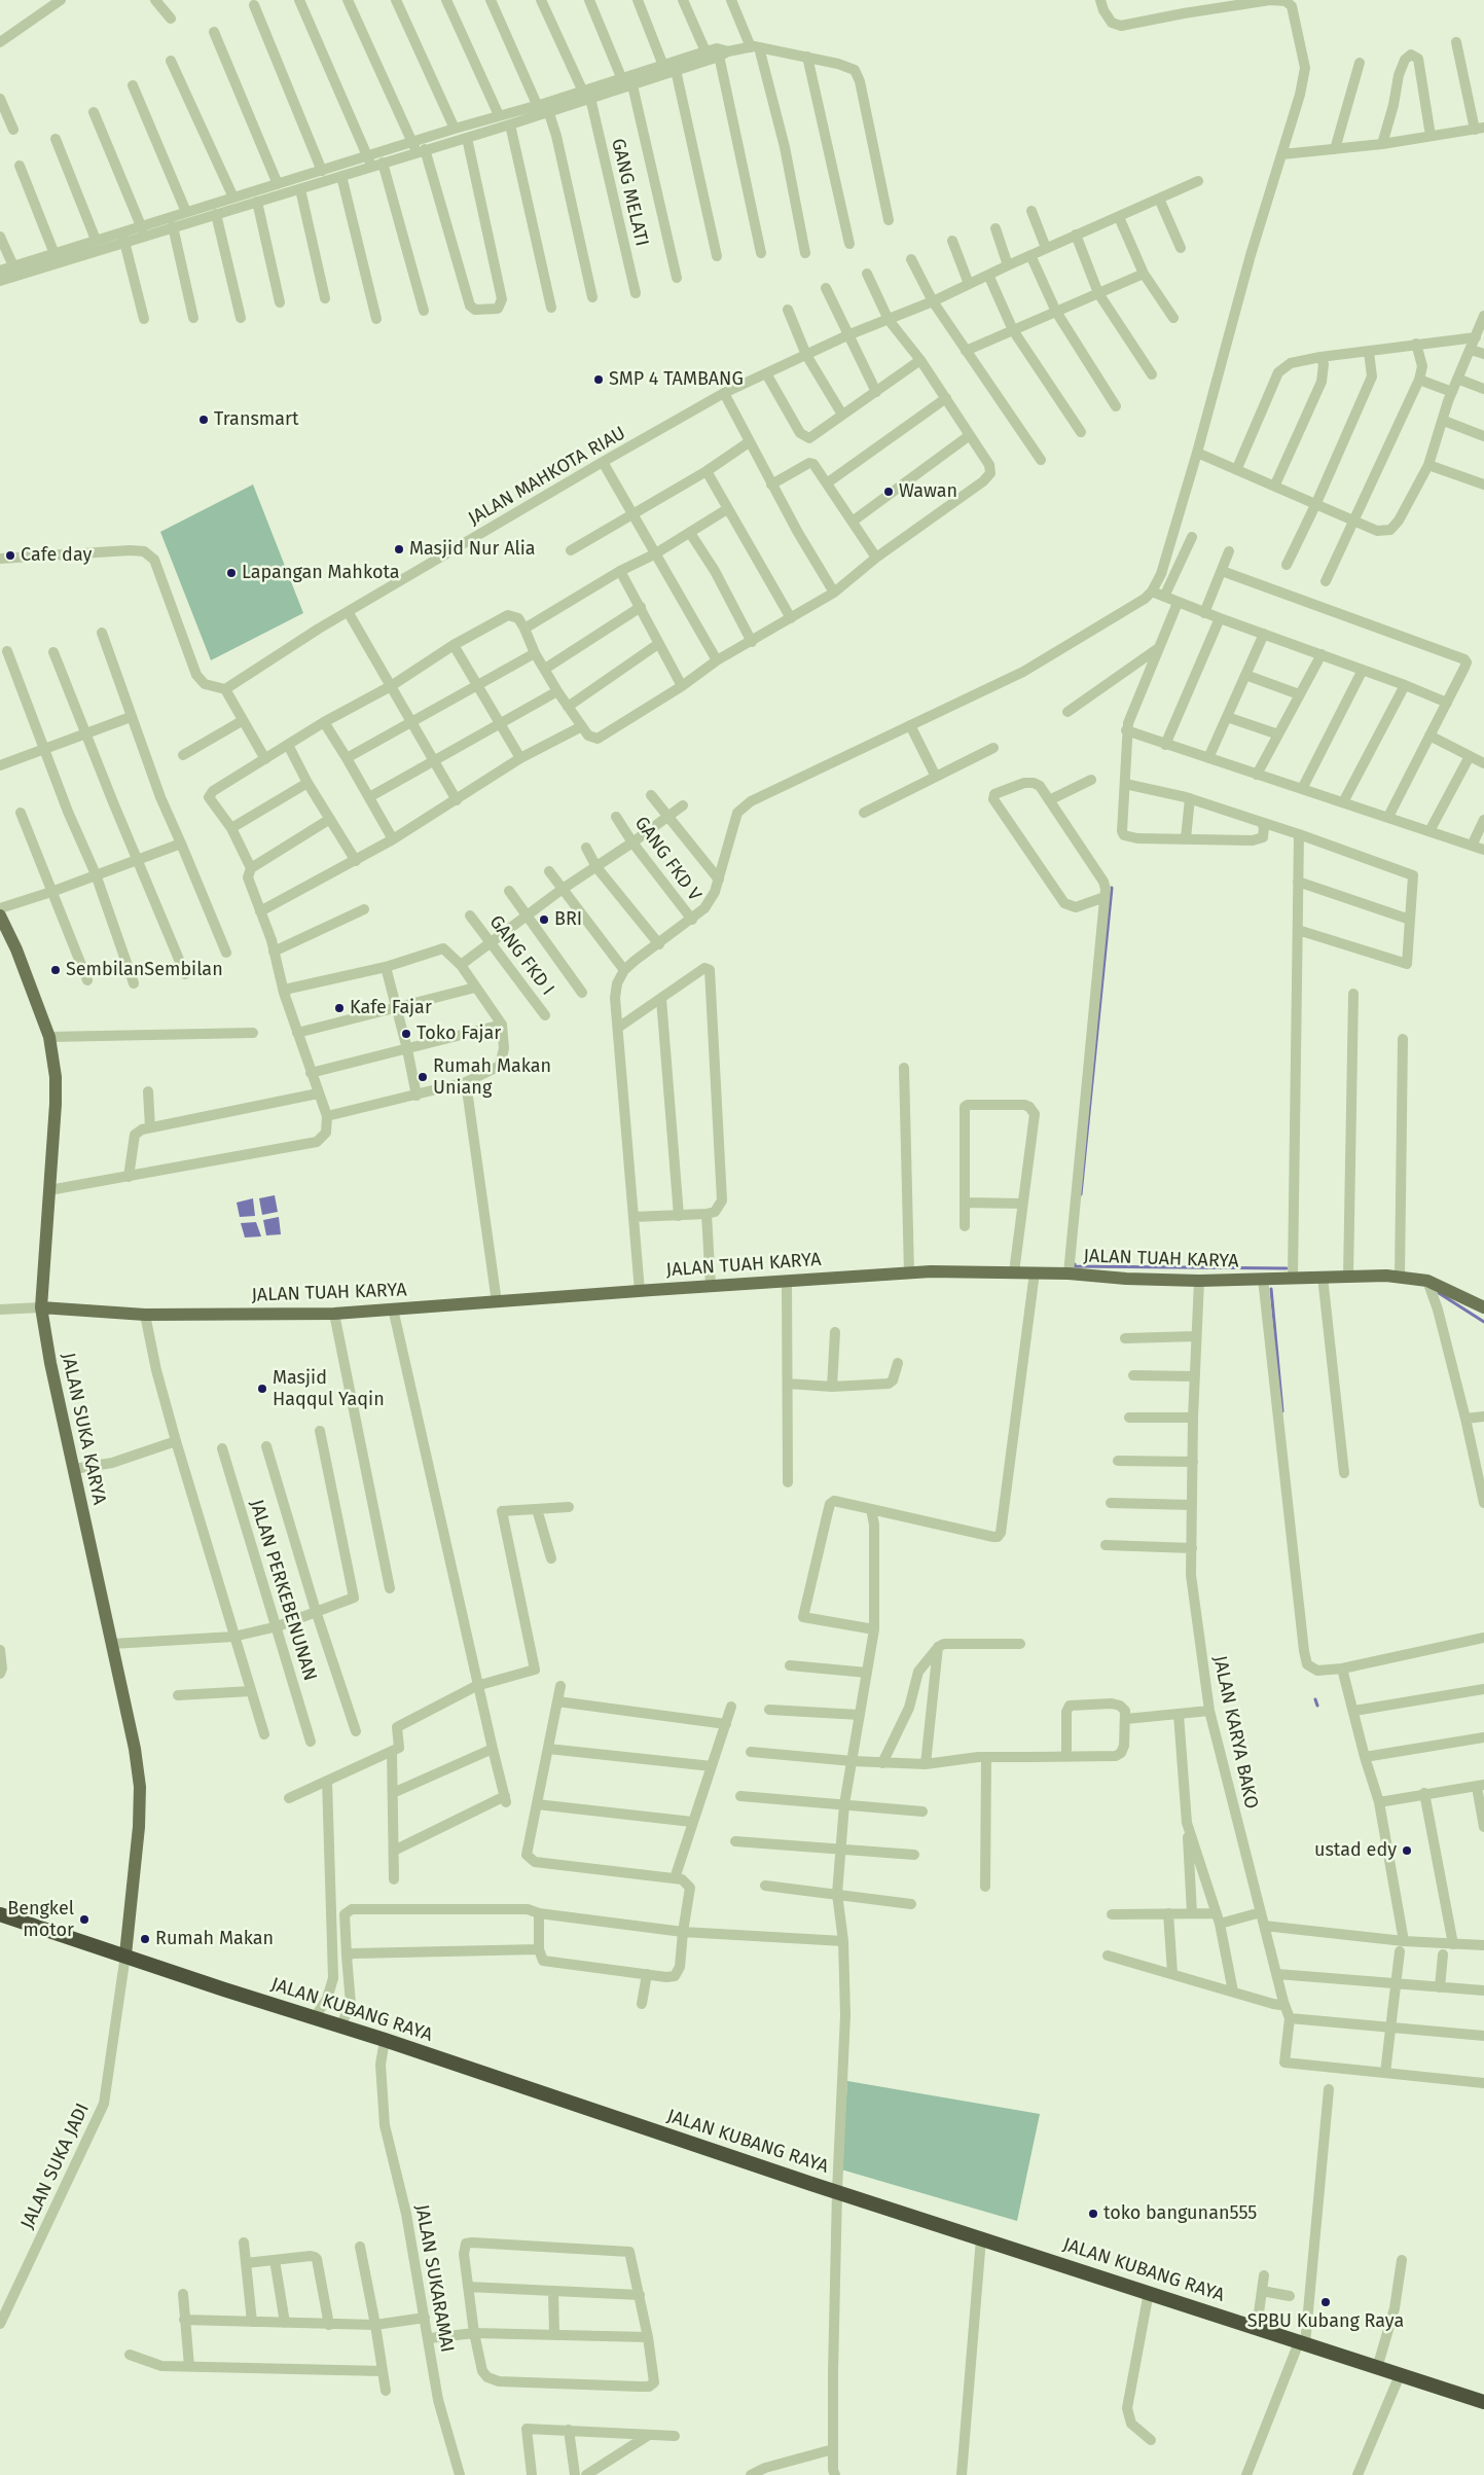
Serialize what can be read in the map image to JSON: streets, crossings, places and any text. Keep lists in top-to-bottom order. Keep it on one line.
{"streets":{"highway":["JALAN KUBANG RAYA"],"main road":["JALAN TUAH KARYA","JALAN SUKA KARYA"],"street":["GANG MELATI","JALAN MAHKOTA RIAU","GANG FKD V","GANG FKD I","JALAN PERKEBENUNAN","JALAN KARYA BAKO","JALAN SUKA JADI","JALAN SUKARAMAI"]},"crossings":[["JALAN TUAH KARYA","JALAN SUKA KARYA"],["JALAN TUAH KARYA","JALAN KARYA BAKO"],["JALAN SUKA KARYA","JALAN KUBANG RAYA"],["JALAN SUKA KARYA","JALAN SUKA JADI"],["JALAN KUBANG RAYA","JALAN SUKA JADI"],["JALAN KUBANG RAYA","JALAN SUKARAMAI"]],"places":["SMP 4 TAMBANG","Transmart","Wawan","Masjid Nur Alia","Cafe day","Lapangan Mahkota","BRI","SembilanSembilan","Kafe Fajar","Toko Fajar","Rumah Makan Uniang","Masjid Haqqul Yaqin","ustad edy","Bengkel motor","Rumah Makan","toko bangunan555","SPBU Kubang Raya"]}
